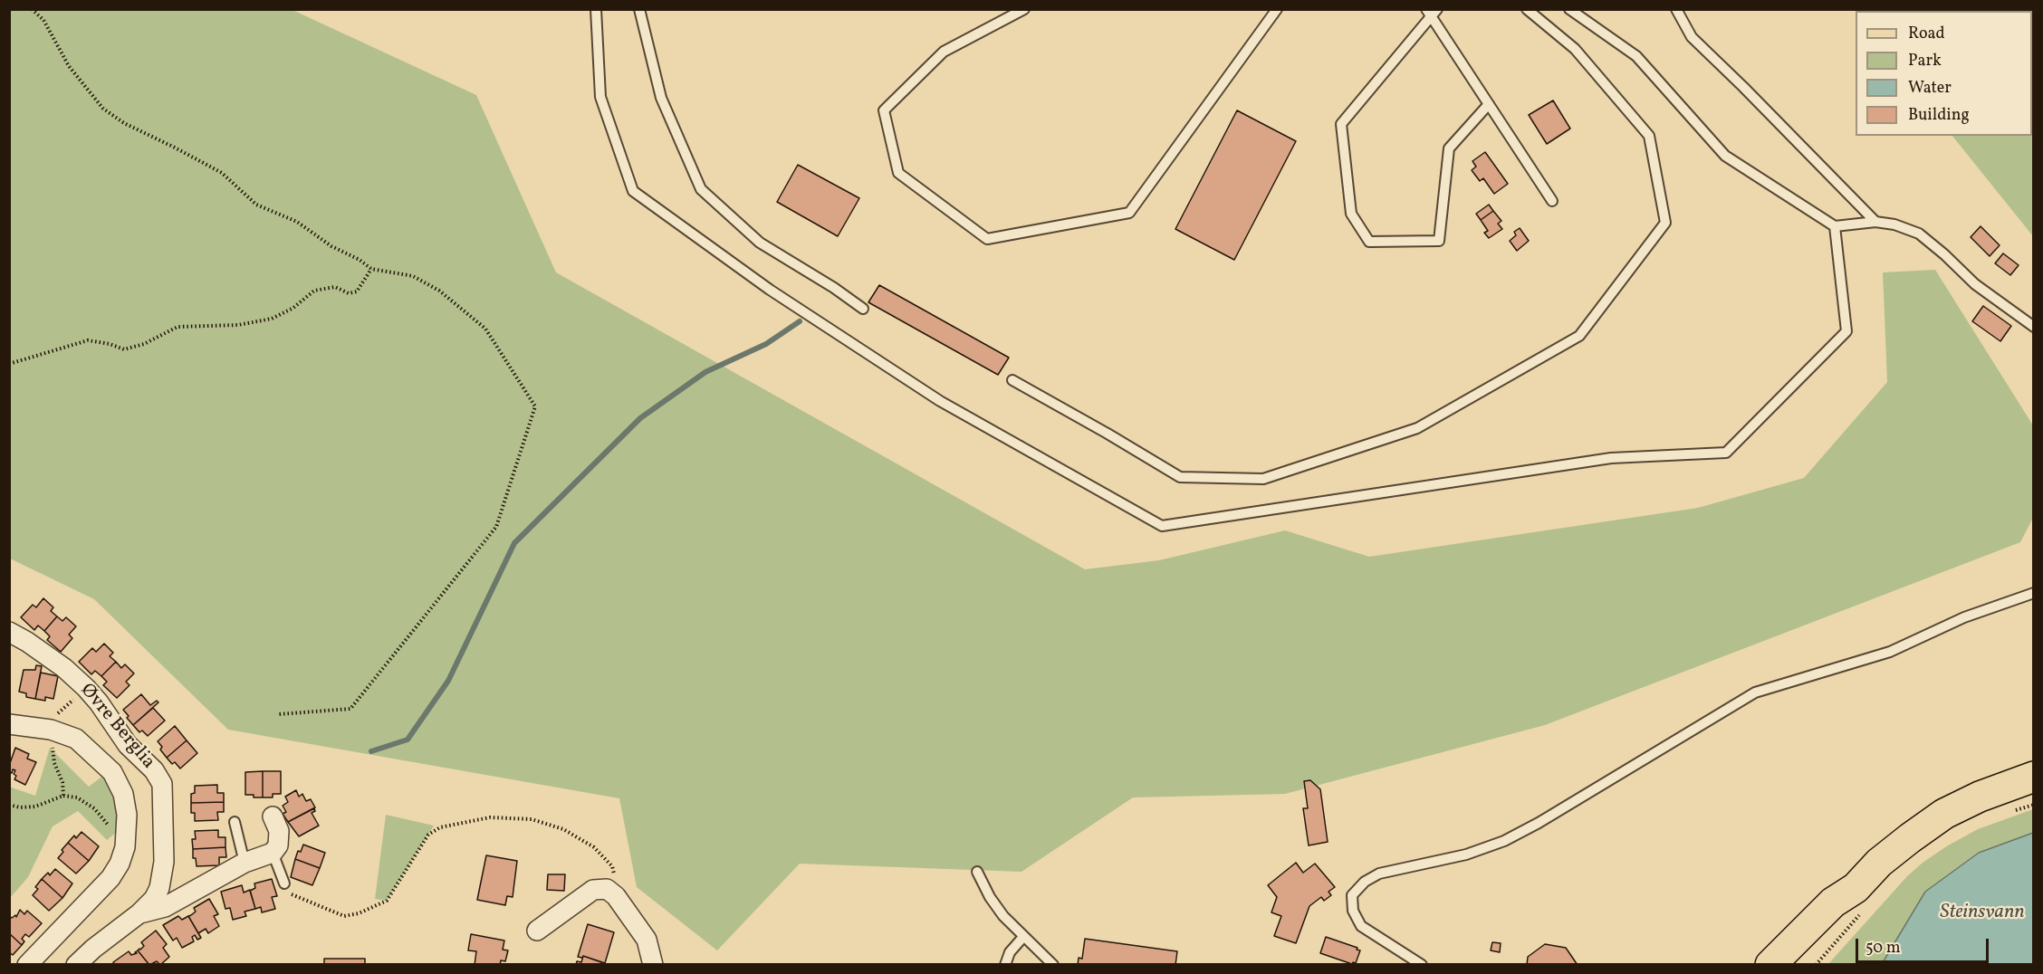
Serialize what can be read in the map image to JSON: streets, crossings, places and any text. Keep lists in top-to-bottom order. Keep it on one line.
{"streets":{"street":["Øvre Berglia"]},"water":["Steinsvann"],"legend":["Road","Park","Water","Building"],"scale_bar":"50 m"}
